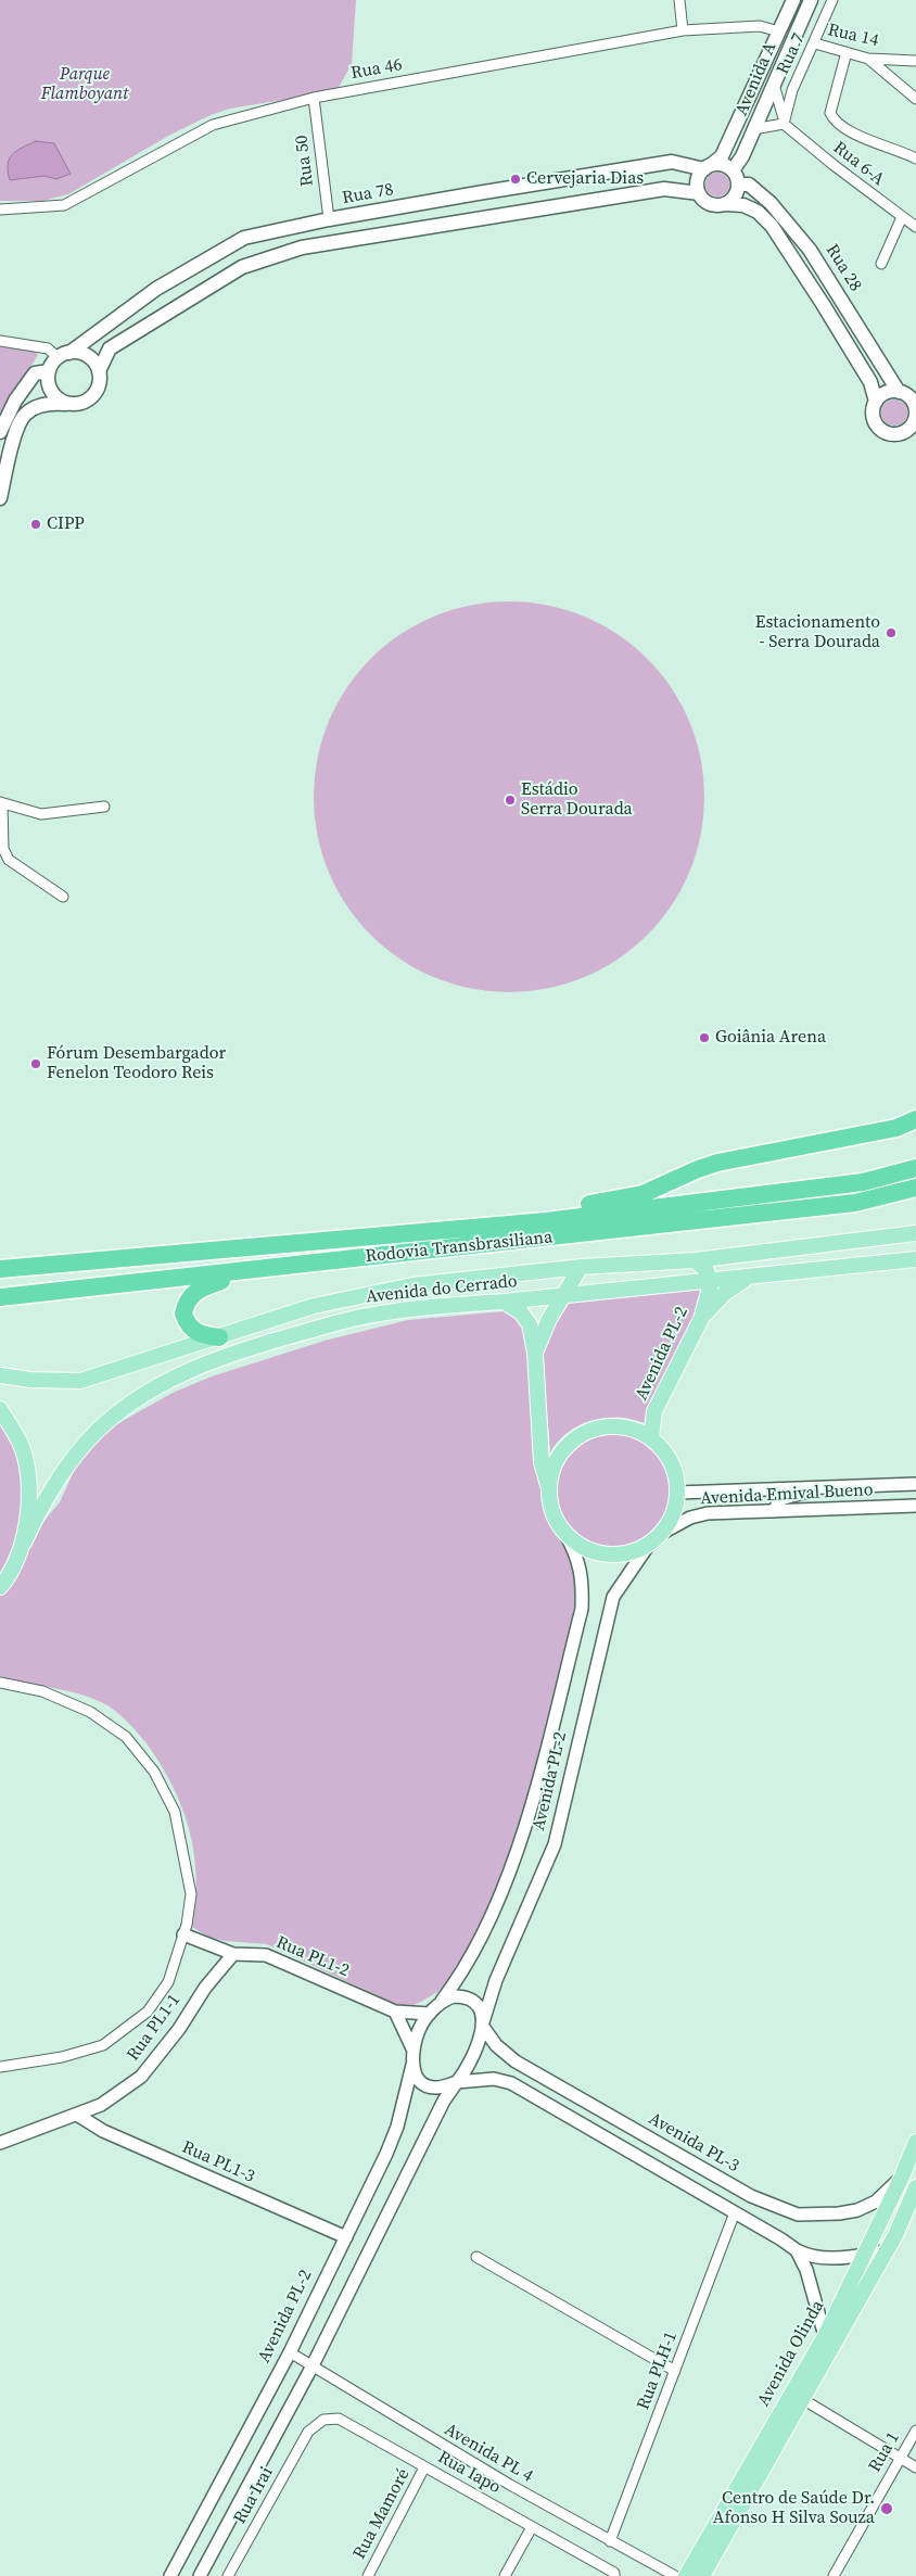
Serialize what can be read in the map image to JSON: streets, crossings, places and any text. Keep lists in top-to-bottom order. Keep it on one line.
{"streets":{"highway":["Rodovia Transbrasiliana"],"main road":["Avenida A","Rua 78","Rua 28","Avenida do Cerrado","Avenida PL-2","Avenida Olinda"],"street":["Rua 14","Rua 7","Rua 46","Rua 50","Rua 6-A","Avenida Emival Bueno","Rua PL1-2","Rua PL1-1","Avenida PL-3","Rua PL1-3","Rua PLH-1","Rua 1","Avenida PL 4","Rua Iapo","Rua Irai","Rua Mamoré"]},"crossings":[["Rua 14","Rua 7"],["Rua 7","Rua 6-A"],["Rua 46","Avenida A"],["Rua 46","Rua 50"],["Avenida A","Rua 78"],["Avenida A","Rua 28"],["Rua 50","Rua 78"],["Rua 78","Rua 28"],["Avenida do Cerrado","Avenida PL-2"],["Avenida PL-2","Avenida Emival Bueno"],["Avenida PL-2","Rua PL1-2"],["Avenida PL-2","Avenida PL-3"],["Avenida PL-2","Rua PL1-3"],["Avenida PL-2","Avenida PL 4"],["Rua PL1-2","Rua PL1-1"],["Rua PL1-2","Avenida PL-3"],["Rua PL1-1","Rua PL1-3"],["Avenida PL-3","Avenida Olinda"],["Rua PLH-1","Avenida PL 4"],["Rua Iapo","Rua Irai"],["Rua Iapo","Rua Mamoré"]],"parks":["Parque Flamboyant"],"places":["Cervejaria Dias","CIPP","Estacionamento - Serra Dourada","Estádio Serra Dourada","Goiânia Arena","Fórum Desembargador Fenelon Teodoro Reis","Centro de Saúde Dr. Afonso H Silva Souza"]}
